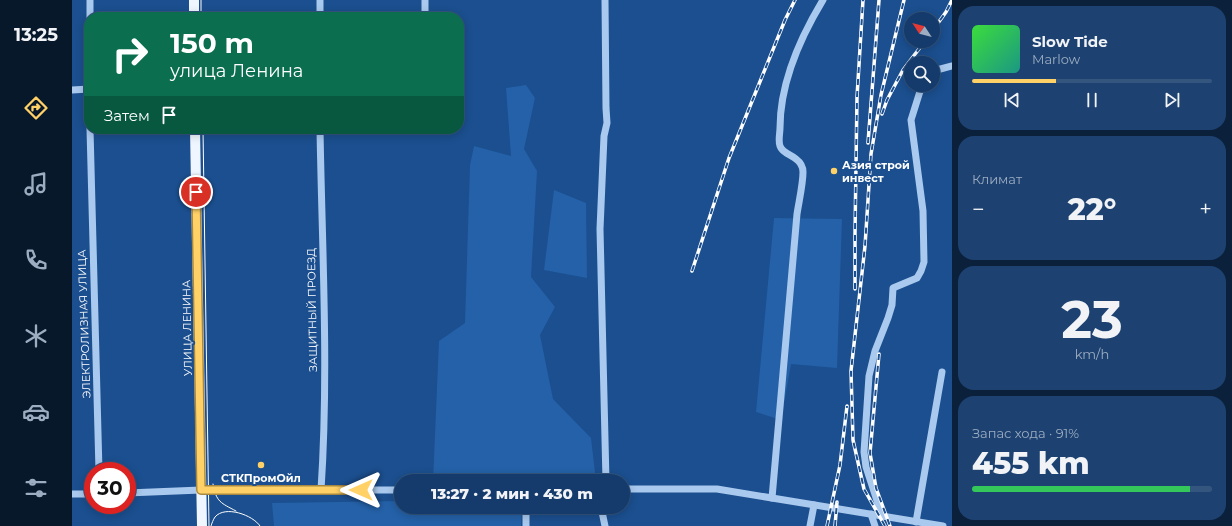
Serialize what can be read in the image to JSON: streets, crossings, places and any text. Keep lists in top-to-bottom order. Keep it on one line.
{"streets":{"main road":["УЛИЦА ЛЕНИНА"],"street":["ЗАЩИТНЫЙ ПРОЕЗД","ЭЛЕКТРОЛИЗНАЯ УЛИЦА"]},"places":["Азия строй инвест","СТКПромОйл"],"north":"top left","page":{"tabs":"13:25","turn":["150 m","улица Ленина"],"song":["Slow Tide","Marlow"],"then":"Затем","tile":["Климат",["23","km/h"],["Запас хода · 91%","455 km"]],"heat":["−","22°","+"],"limit":"30","trip":"13:27 · 2 мин · 430 m"}}
